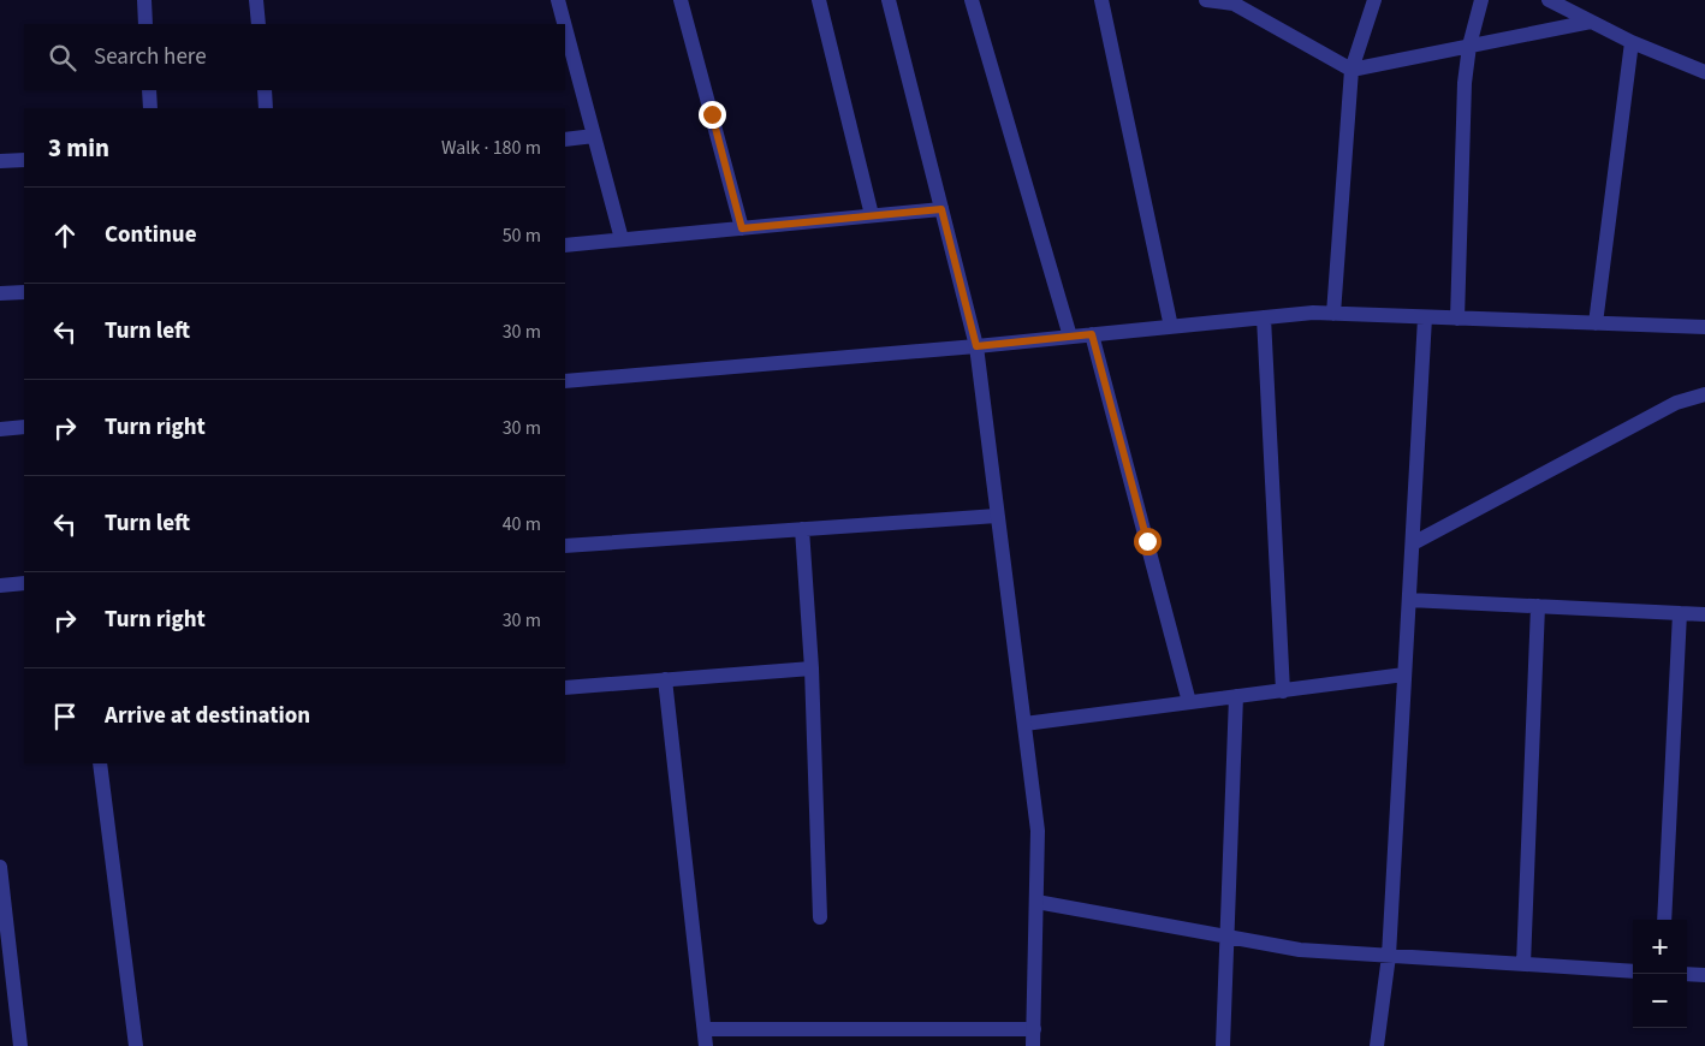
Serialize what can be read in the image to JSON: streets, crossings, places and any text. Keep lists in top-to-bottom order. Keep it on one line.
{"page":{"search":"Search here","heading":["3 min","Walk · 180 m"],"list":[["Continue","50 m"],["Turn left","30 m"],["Turn right","30 m"],["Turn left","40 m"],["Turn right","30 m"],"Arrive at destination"],"map_buttons":["+","−"]}}
